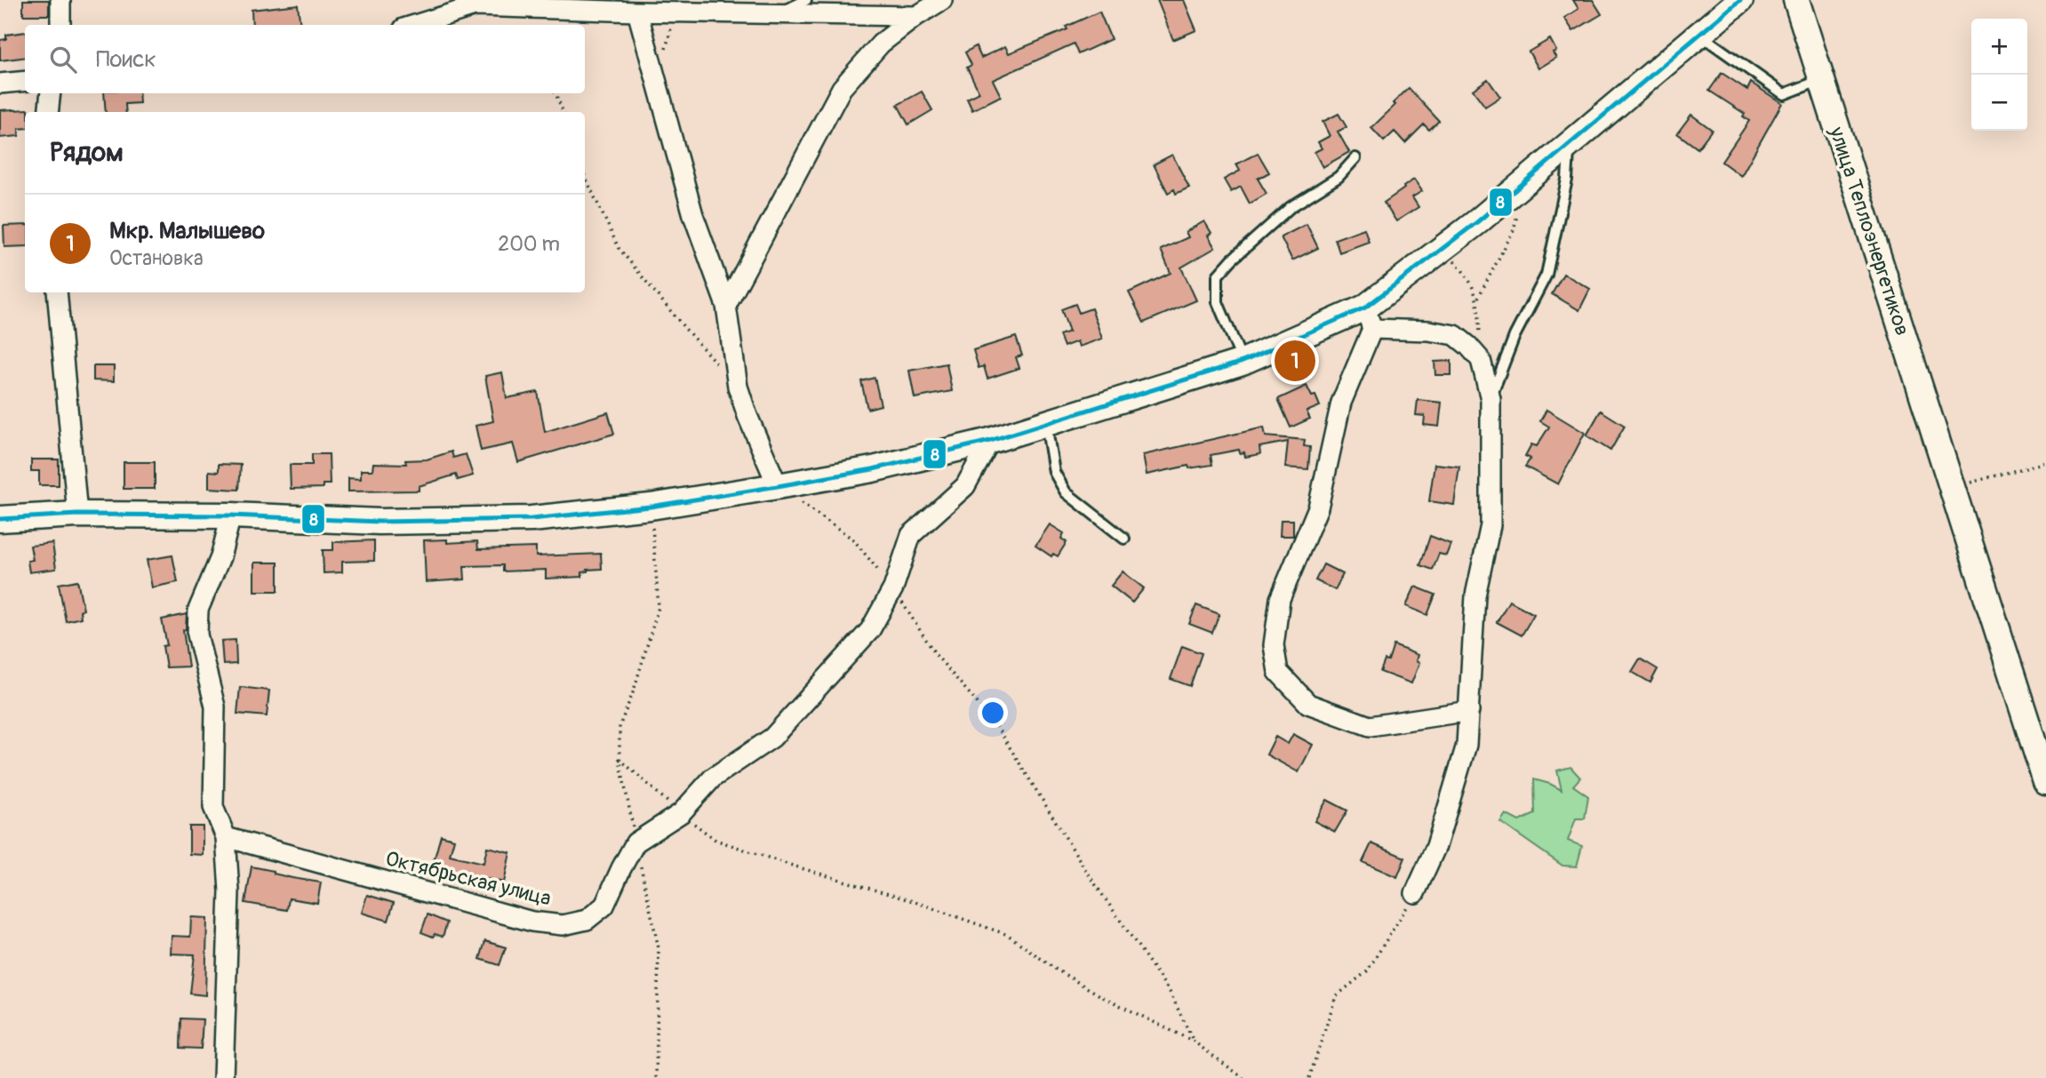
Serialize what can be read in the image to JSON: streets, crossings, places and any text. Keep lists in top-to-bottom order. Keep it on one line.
{"streets":{"street":["улица Теплоэнергетиков","Октябрьская улица"]},"lines":["transit line 8"],"page":{"map_buttons":["+","−"],"search":"Поиск","heading":"Рядом","list":[{"mark":"1","name":"Мкр. Малышево","note":"Остановка","value":"200 m"}],"pins":"1"}}
